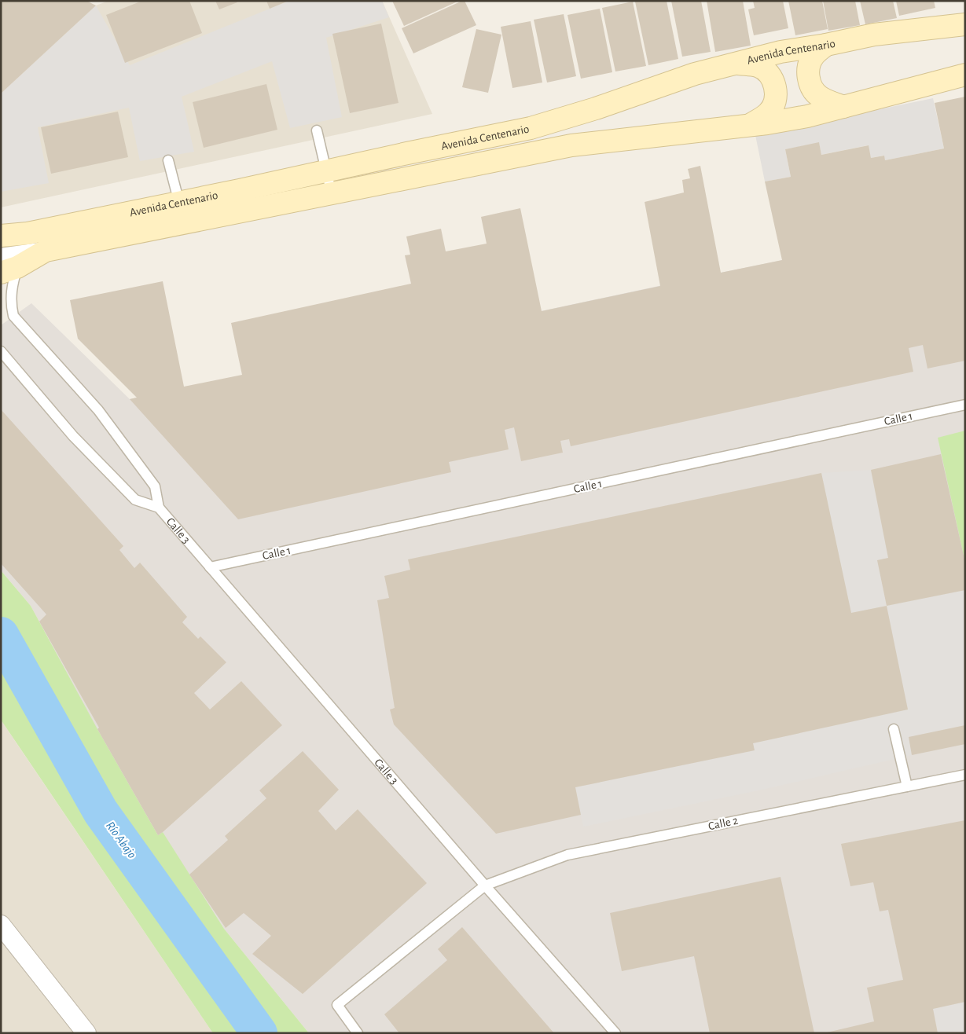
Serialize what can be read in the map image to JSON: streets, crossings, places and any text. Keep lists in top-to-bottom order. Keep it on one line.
{"streets":{"main road":["Avenida Centenario"],"lane":["Calle 1","Calle 3","Calle 2"]},"crossings":[["Avenida Centenario","Calle 3"],["Calle 1","Calle 3"],["Calle 3","Calle 2"]],"water":["Río Abajo"]}
